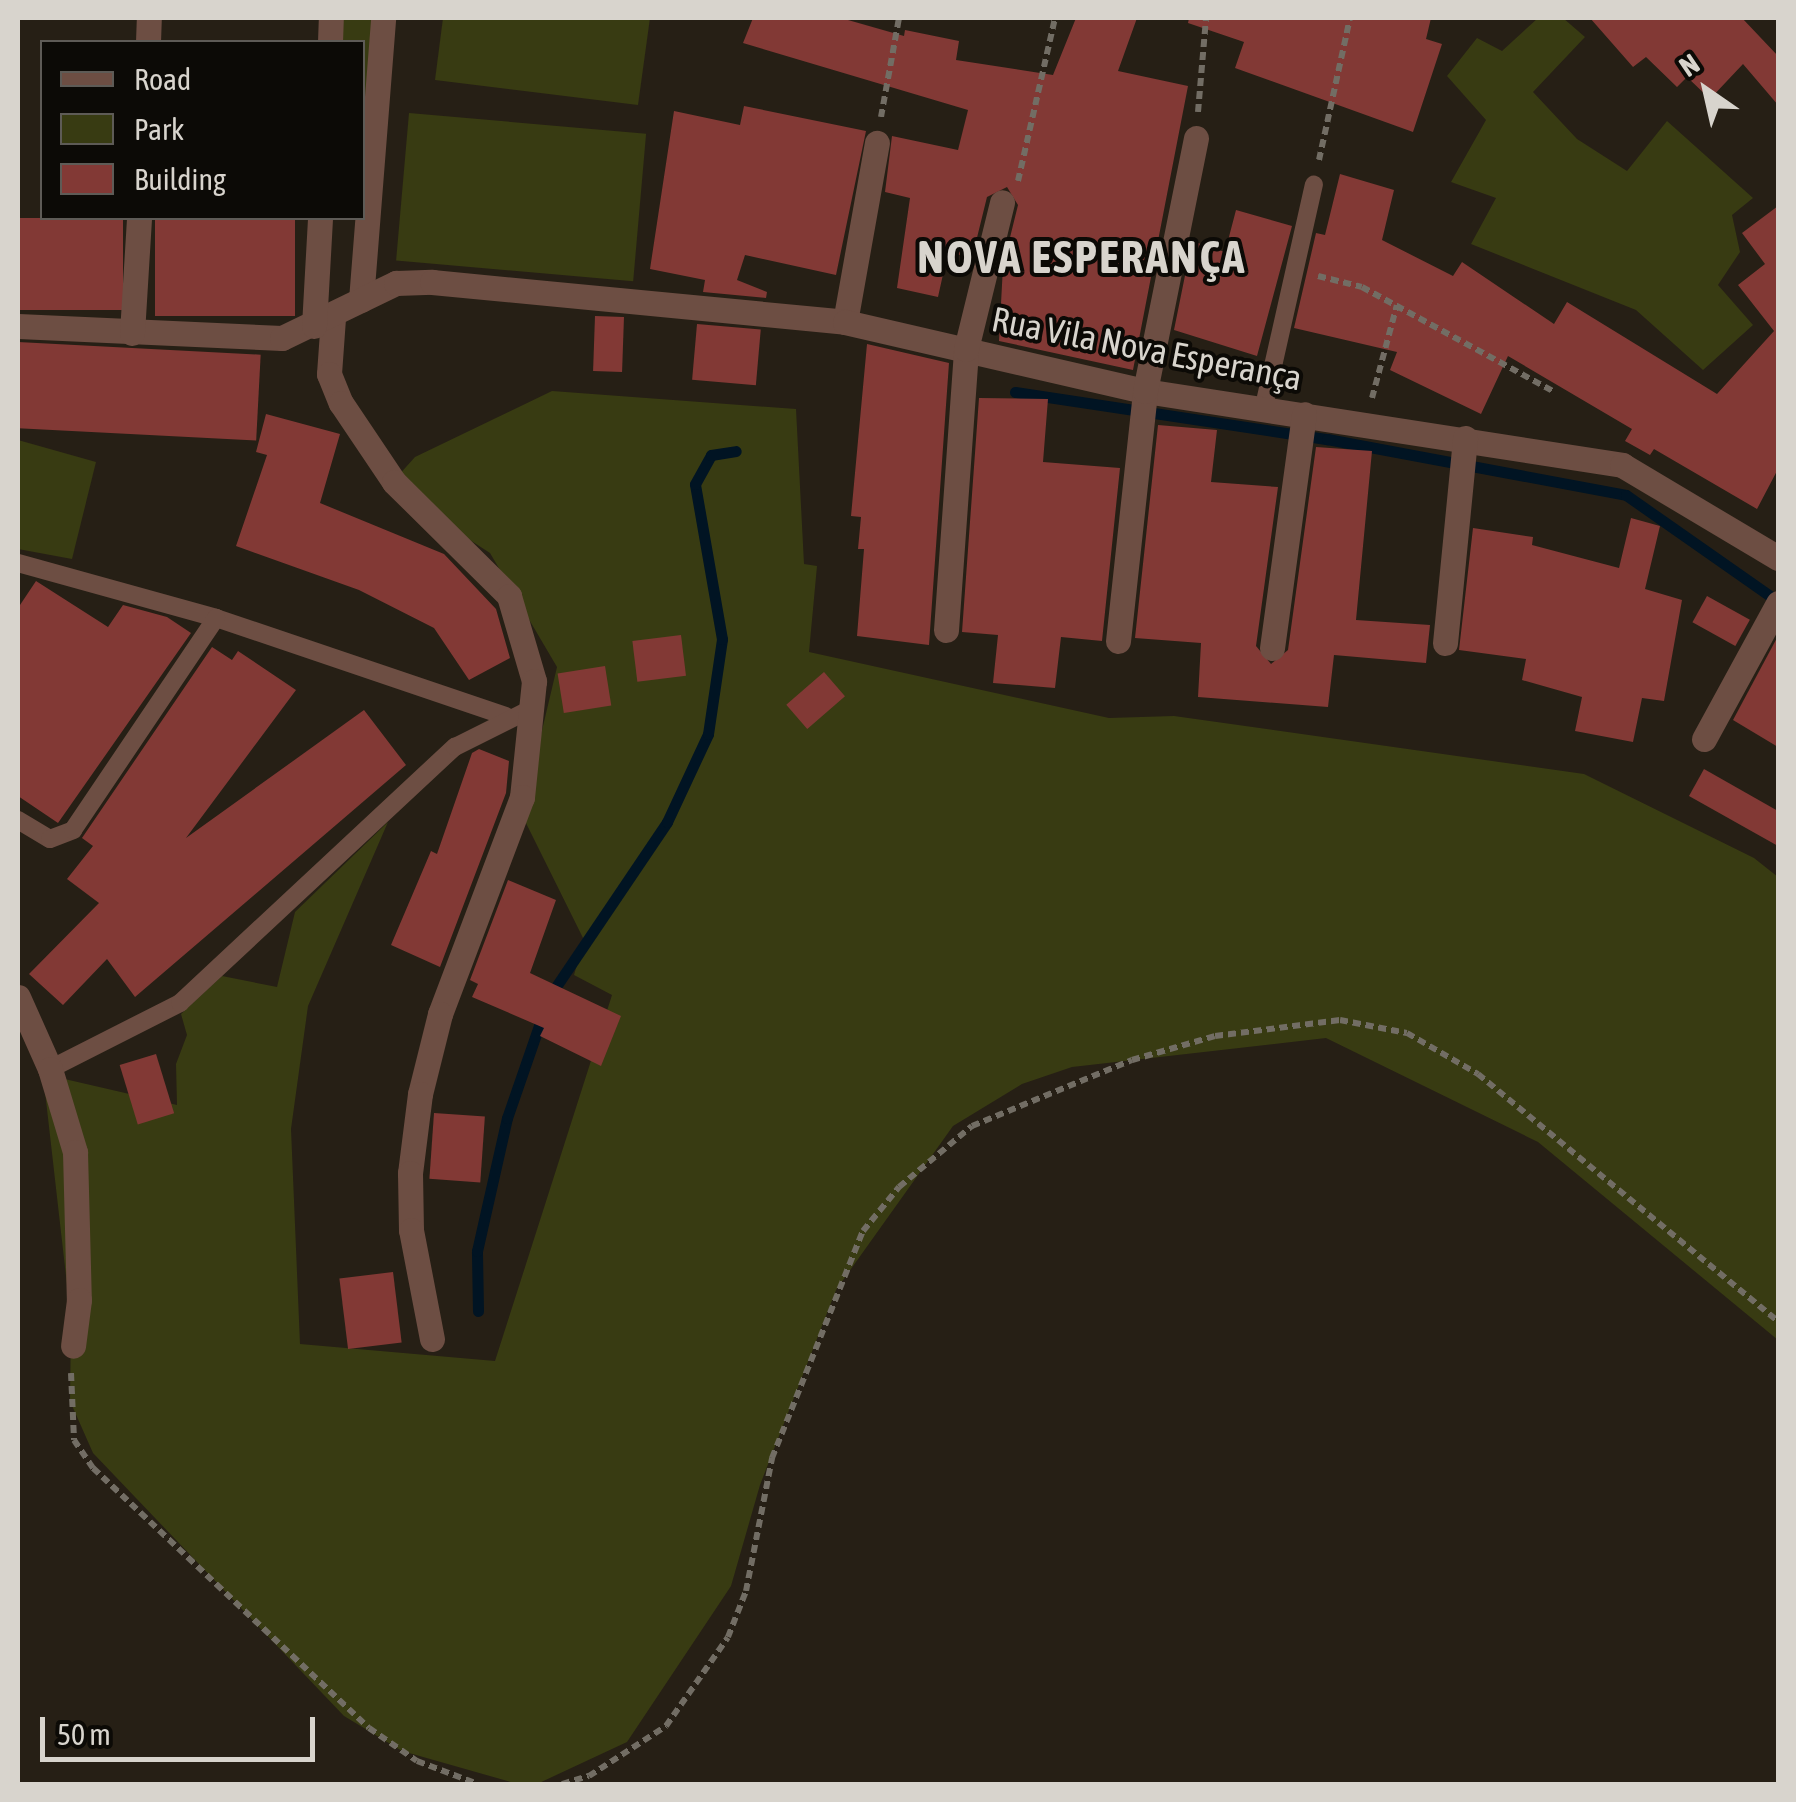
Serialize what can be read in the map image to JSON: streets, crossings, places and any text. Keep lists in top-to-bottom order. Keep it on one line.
{"streets":{"street":["Rua Vila Nova Esperança"]},"districts":["NOVA ESPERANÇA"],"legend":["Road","Park","Building"],"scale_bar":"50 m","north":"top left"}
